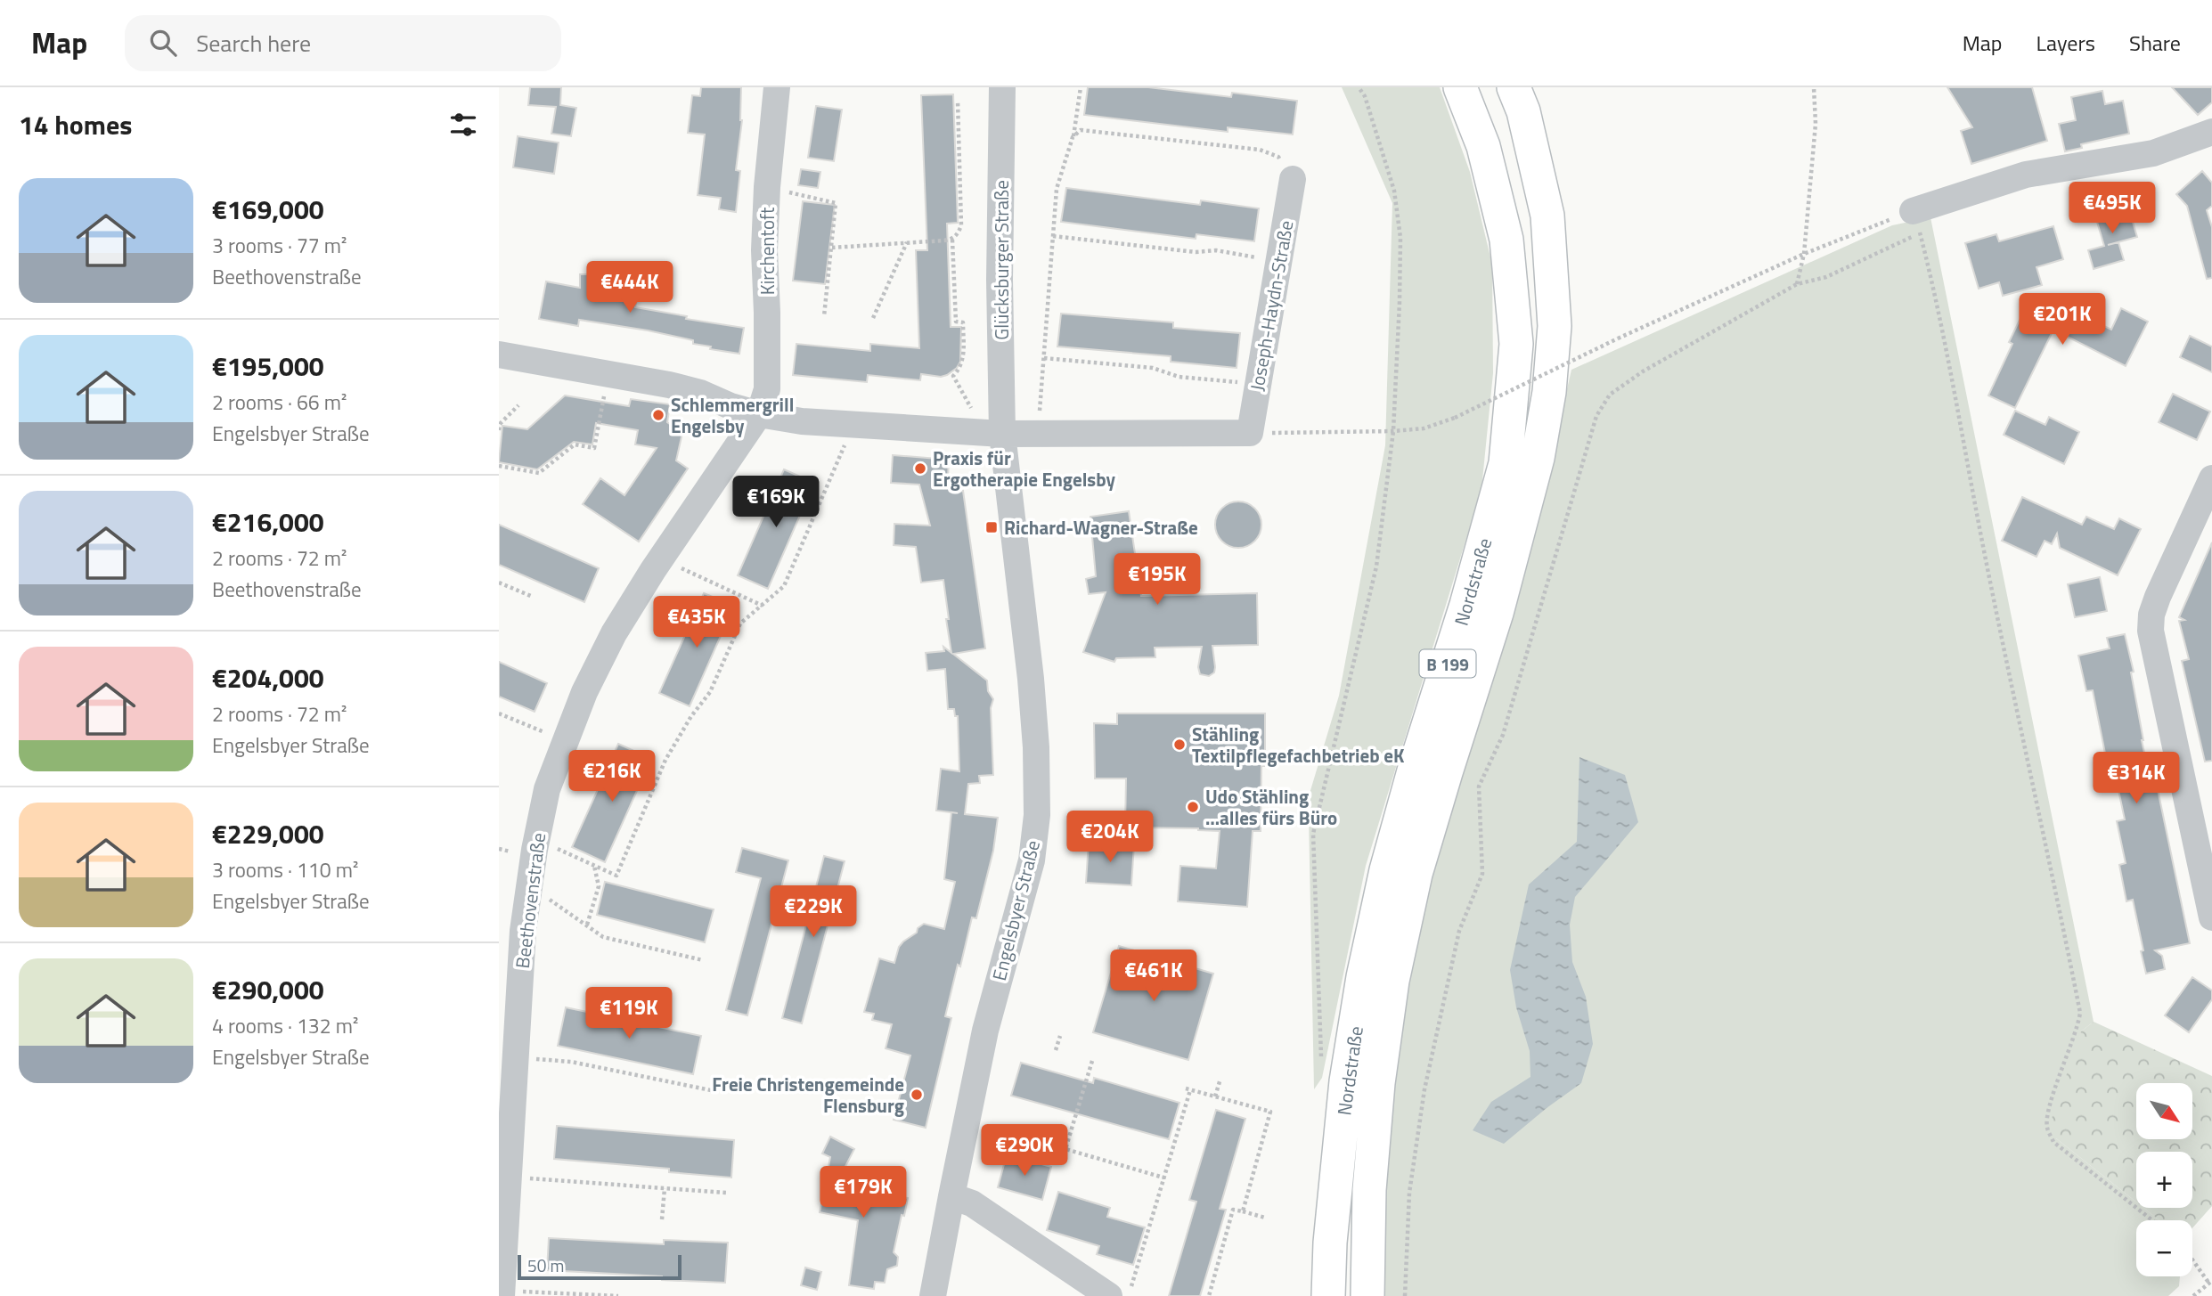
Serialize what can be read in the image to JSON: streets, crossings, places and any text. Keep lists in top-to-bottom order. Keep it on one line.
{"streets":{"main road":["Nordstraße","B 199"],"street":["Kirchentoft","Glücksburger Straße","Joseph-Haydn-Straße","Beethovenstraße","Engelsbyer Straße"]},"crossings":[["Kirchentoft","Beethovenstraße"],["Glücksburger Straße","Engelsbyer Straße"]],"places":{"other":["Schlemmergrill Engelsby","Praxis für Ergotherapie Engelsby","Stähling Textilpflegefachbetrieb eK","Udo Stähling …alles fürs Büro","Freie Christengemeinde Flensburg"],"transit":["Richard-Wagner-Straße"]},"scale_bar":"50 m","north":"bottom right","page":{"header":"Map","search":"Search here","nav":["Map","Layers","Share"],"heading":"14 homes","list":[{"name":"€169,000","note":"3 rooms · 77 m² · Beethovenstraße"},{"name":"€195,000","note":"2 rooms · 66 m² · Engelsbyer Straße"},{"name":"€216,000","note":"2 rooms · 72 m² · Beethovenstraße"},{"name":"€204,000","note":"2 rooms · 72 m² · Engelsbyer Straße"},{"name":"€229,000","note":"3 rooms · 110 m² · Engelsbyer Straße"},{"name":"€290,000","note":"4 rooms · 132 m² · Engelsbyer Straße"}],"price":["€495K","€444K","€201K","€169K","€195K","€435K","€216K","€314K","€204K","€229K","€461K","€119K","€290K","€179K"],"map_buttons":["+","−"],"scale":"50 m"}}
